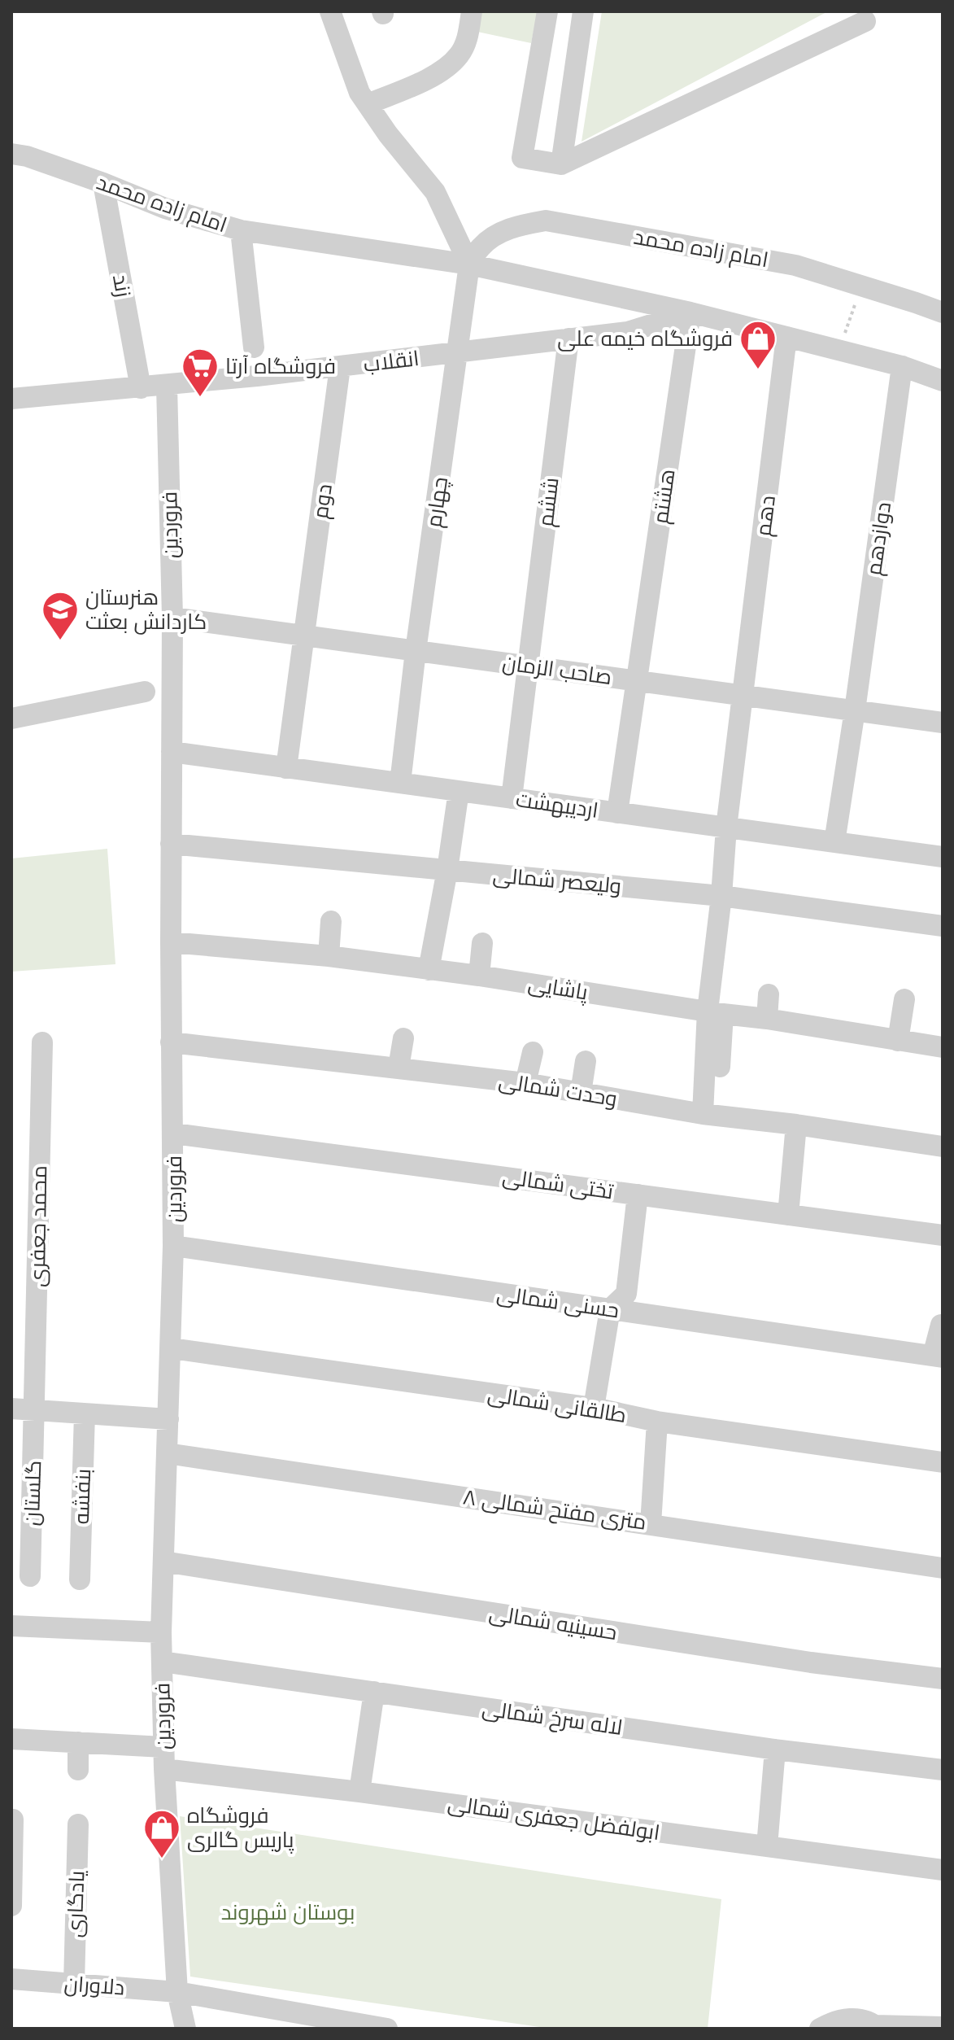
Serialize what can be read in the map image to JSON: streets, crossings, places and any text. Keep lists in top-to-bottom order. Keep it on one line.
{"streets":{"street":["امام زاده محمد","زند","انقلاب","هشتم","دوم","چهارم","ششم","دهم","فروردین","دوازدهم","صاحب الزمان","اردیبهشت","ولیعصر شمالی","پاشایی","وحدت شمالی","تختی شمالی","محمد جعفری","حسنی شمالی","طالقانی شمالی","گلستان","بنفشه","۸ متری مفتح شمالی","حسینیه شمالی","لاله سرخ شمالی","ابولفضل جعفری شمالی","یادگاری","دلاوران"]},"crossings":[["امام زاده محمد","زند"],["امام زاده محمد","انقلاب"],["امام زاده محمد","هشتم"],["امام زاده محمد","چهارم"],["امام زاده محمد","دهم"],["امام زاده محمد","دوازدهم"],["زند","انقلاب"],["انقلاب","هشتم"],["انقلاب","دوم"],["انقلاب","چهارم"],["انقلاب","ششم"],["انقلاب","فروردین"],["هشتم","صاحب الزمان"],["هشتم","اردیبهشت"],["دوم","صاحب الزمان"],["دوم","اردیبهشت"],["چهارم","صاحب الزمان"],["چهارم","اردیبهشت"],["ششم","صاحب الزمان"],["ششم","اردیبهشت"],["دهم","صاحب الزمان"],["دهم","اردیبهشت"],["دهم","ولیعصر شمالی"],["دهم","پاشایی"],["فروردین","صاحب الزمان"],["فروردین","اردیبهشت"],["فروردین","ولیعصر شمالی"],["فروردین","پاشایی"],["فروردین","وحدت شمالی"],["فروردین","تختی شمالی"],["فروردین","حسنی شمالی"],["فروردین","طالقانی شمالی"],["فروردین","۸ متری مفتح شمالی"],["فروردین","حسینیه شمالی"],["فروردین","لاله سرخ شمالی"],["فروردین","ابولفضل جعفری شمالی"],["فروردین","دلاوران"],["دوازدهم","صاحب الزمان"],["دوازدهم","اردیبهشت"],["محمد جعفری","گلستان"],["یادگاری","دلاوران"]],"parks":["بوستان شهروند"],"places":{"shop":["فروشگاه خیمه علی","فروشگاه پاریس گالری"],"supermarket":["فروشگاه آرتا"],"school or university":["هنرستان کاردانش بعثت"]}}
